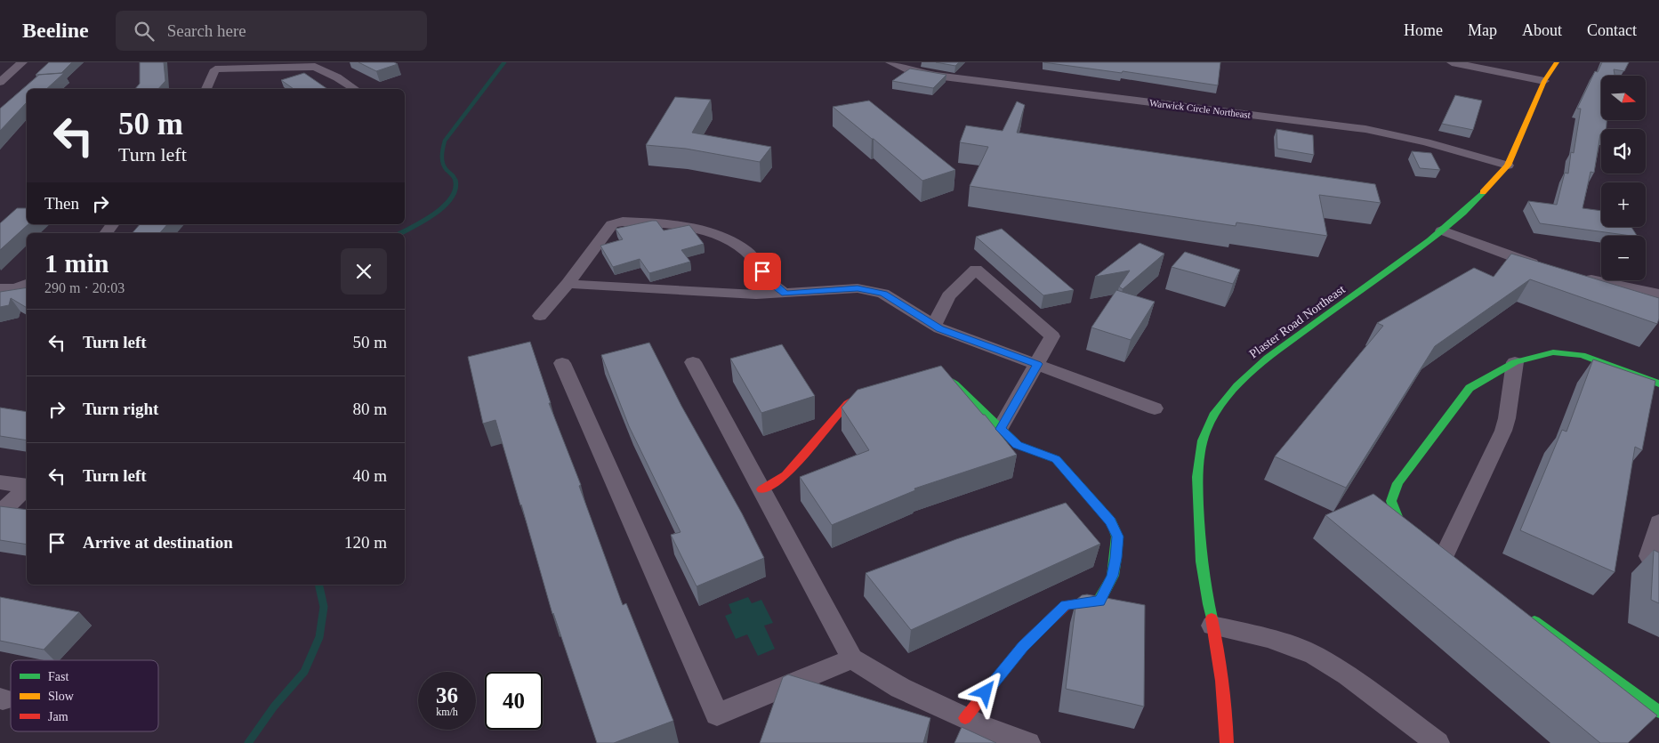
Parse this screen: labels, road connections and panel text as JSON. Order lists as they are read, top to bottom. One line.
{"streets":{"street":["Warwick Circle Northeast","Plaster Road Northeast"]},"crossings":[["Warwick Circle Northeast","Plaster Road Northeast"]],"legend":["Fast","Slow","Jam"],"north":"right","page":{"header":"Beeline","search":"Search here","nav":["Home","Map","About","Contact"],"map_buttons":["+","−"],"turn":["50 m","Turn left"],"then":"Then","heading":["1 min","290 m · 20:03"],"list":[{"name":"Turn left","value":"50 m"},{"name":"Turn right","value":"80 m"},{"name":"Turn left","value":"40 m"},{"name":"Arrive at destination","value":"120 m"}],"speed":"36 km/h","limit":"40"}}
